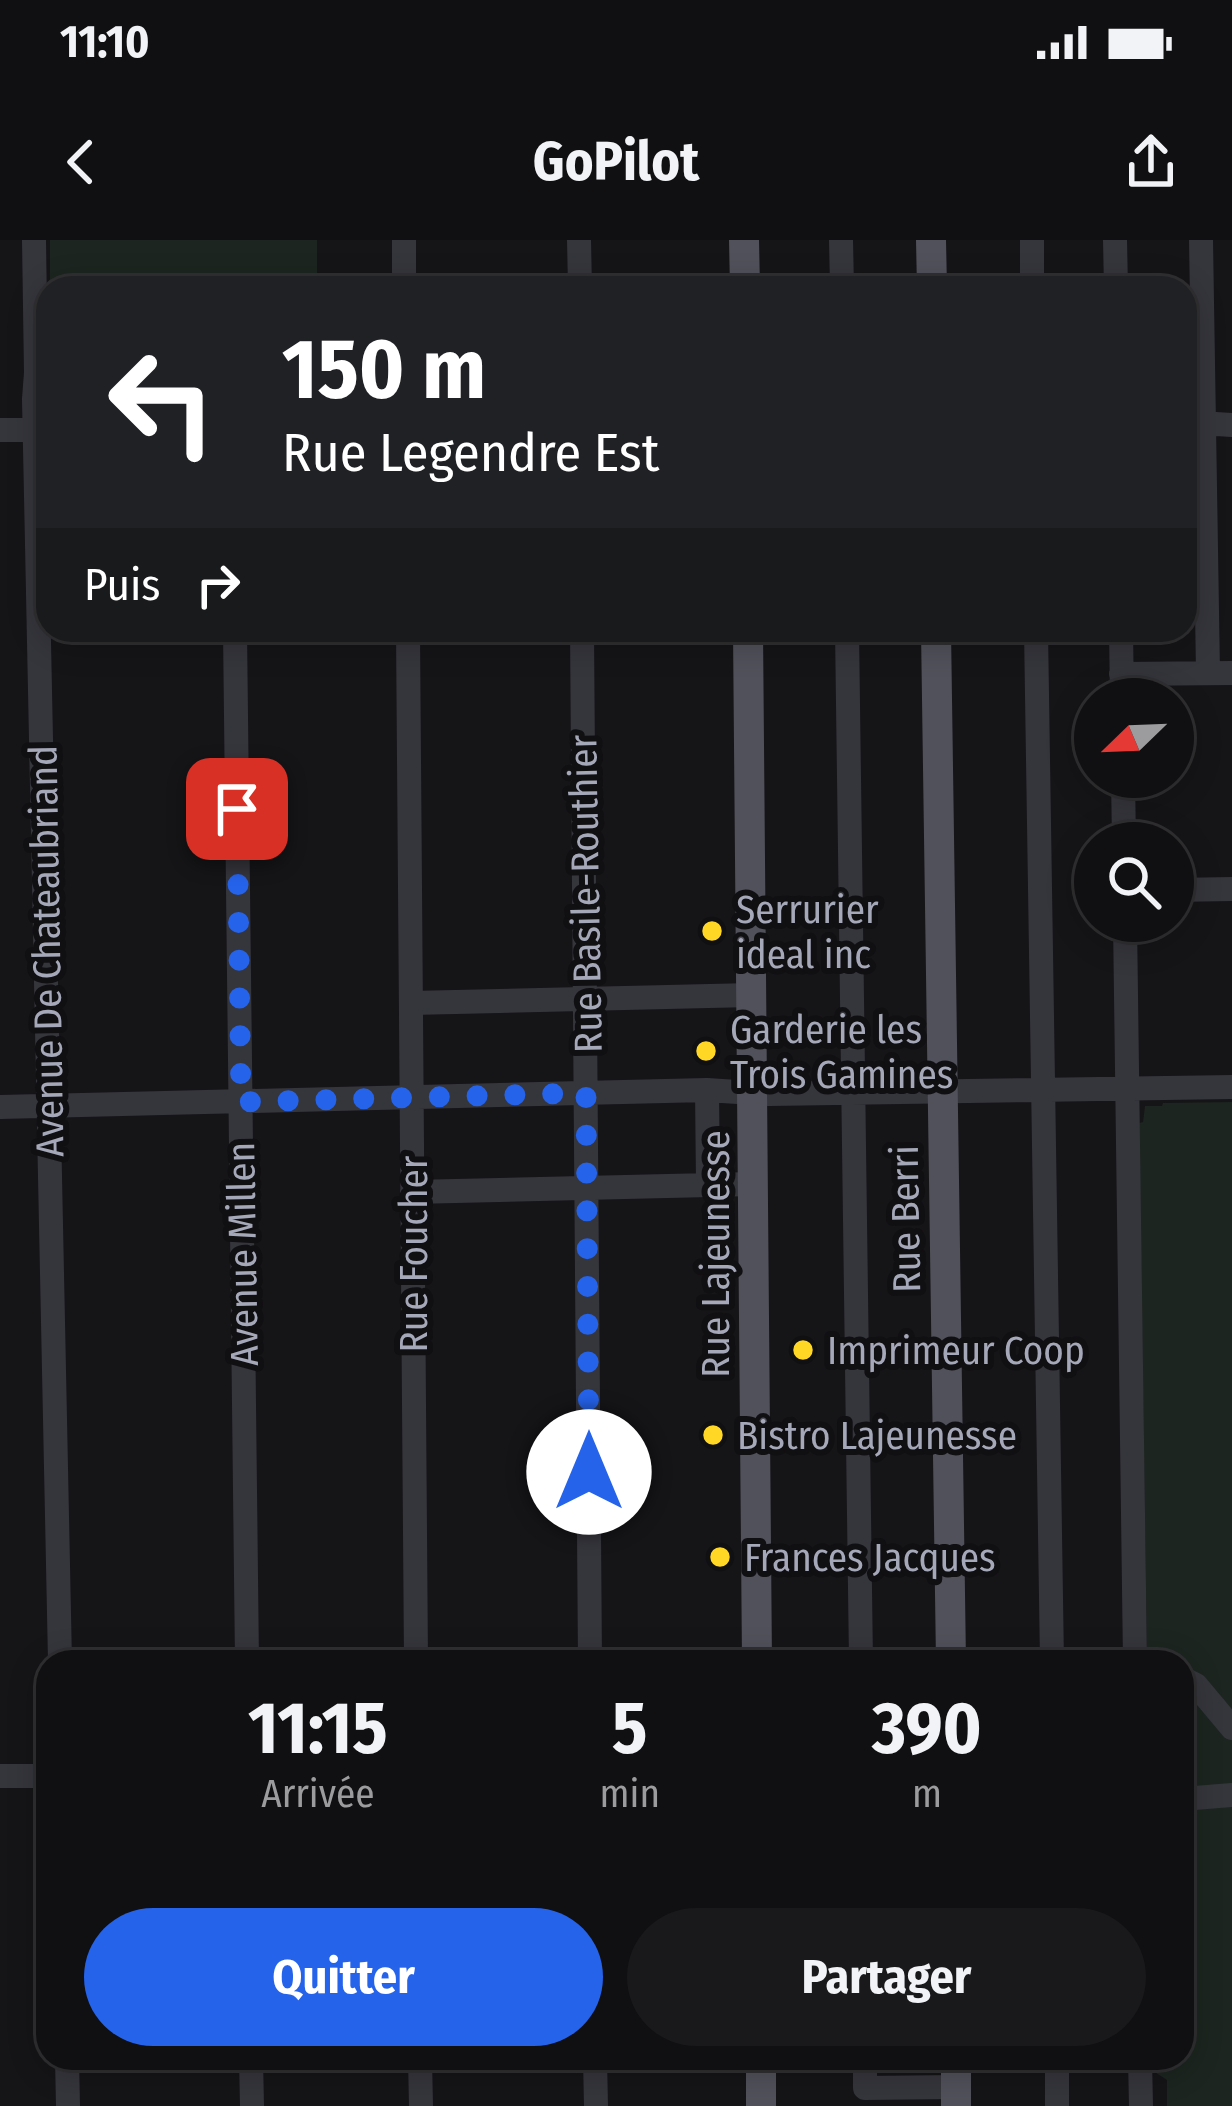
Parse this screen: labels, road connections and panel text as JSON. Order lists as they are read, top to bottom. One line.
{"streets":{"main road":["Rue Berri","Rue Lajeunesse"],"street":["Rue Basile-Routhier","Avenue De Chateaubriand","Avenue Millen","Rue Foucher"]},"places":["Serrurier ideal inc","Garderie les Trois Gamines","Imprimeur Coop","Bistro Lajeunesse","Frances Jacques"],"north":"bottom left","page":{"status":"11:10","header":"GoPilot","turn":["150 m","Rue Legendre Est"],"then":"Puis","eta":["11:15","Arrivée","5","min","390","m"],"buttons":["Quitter","Partager"]}}
